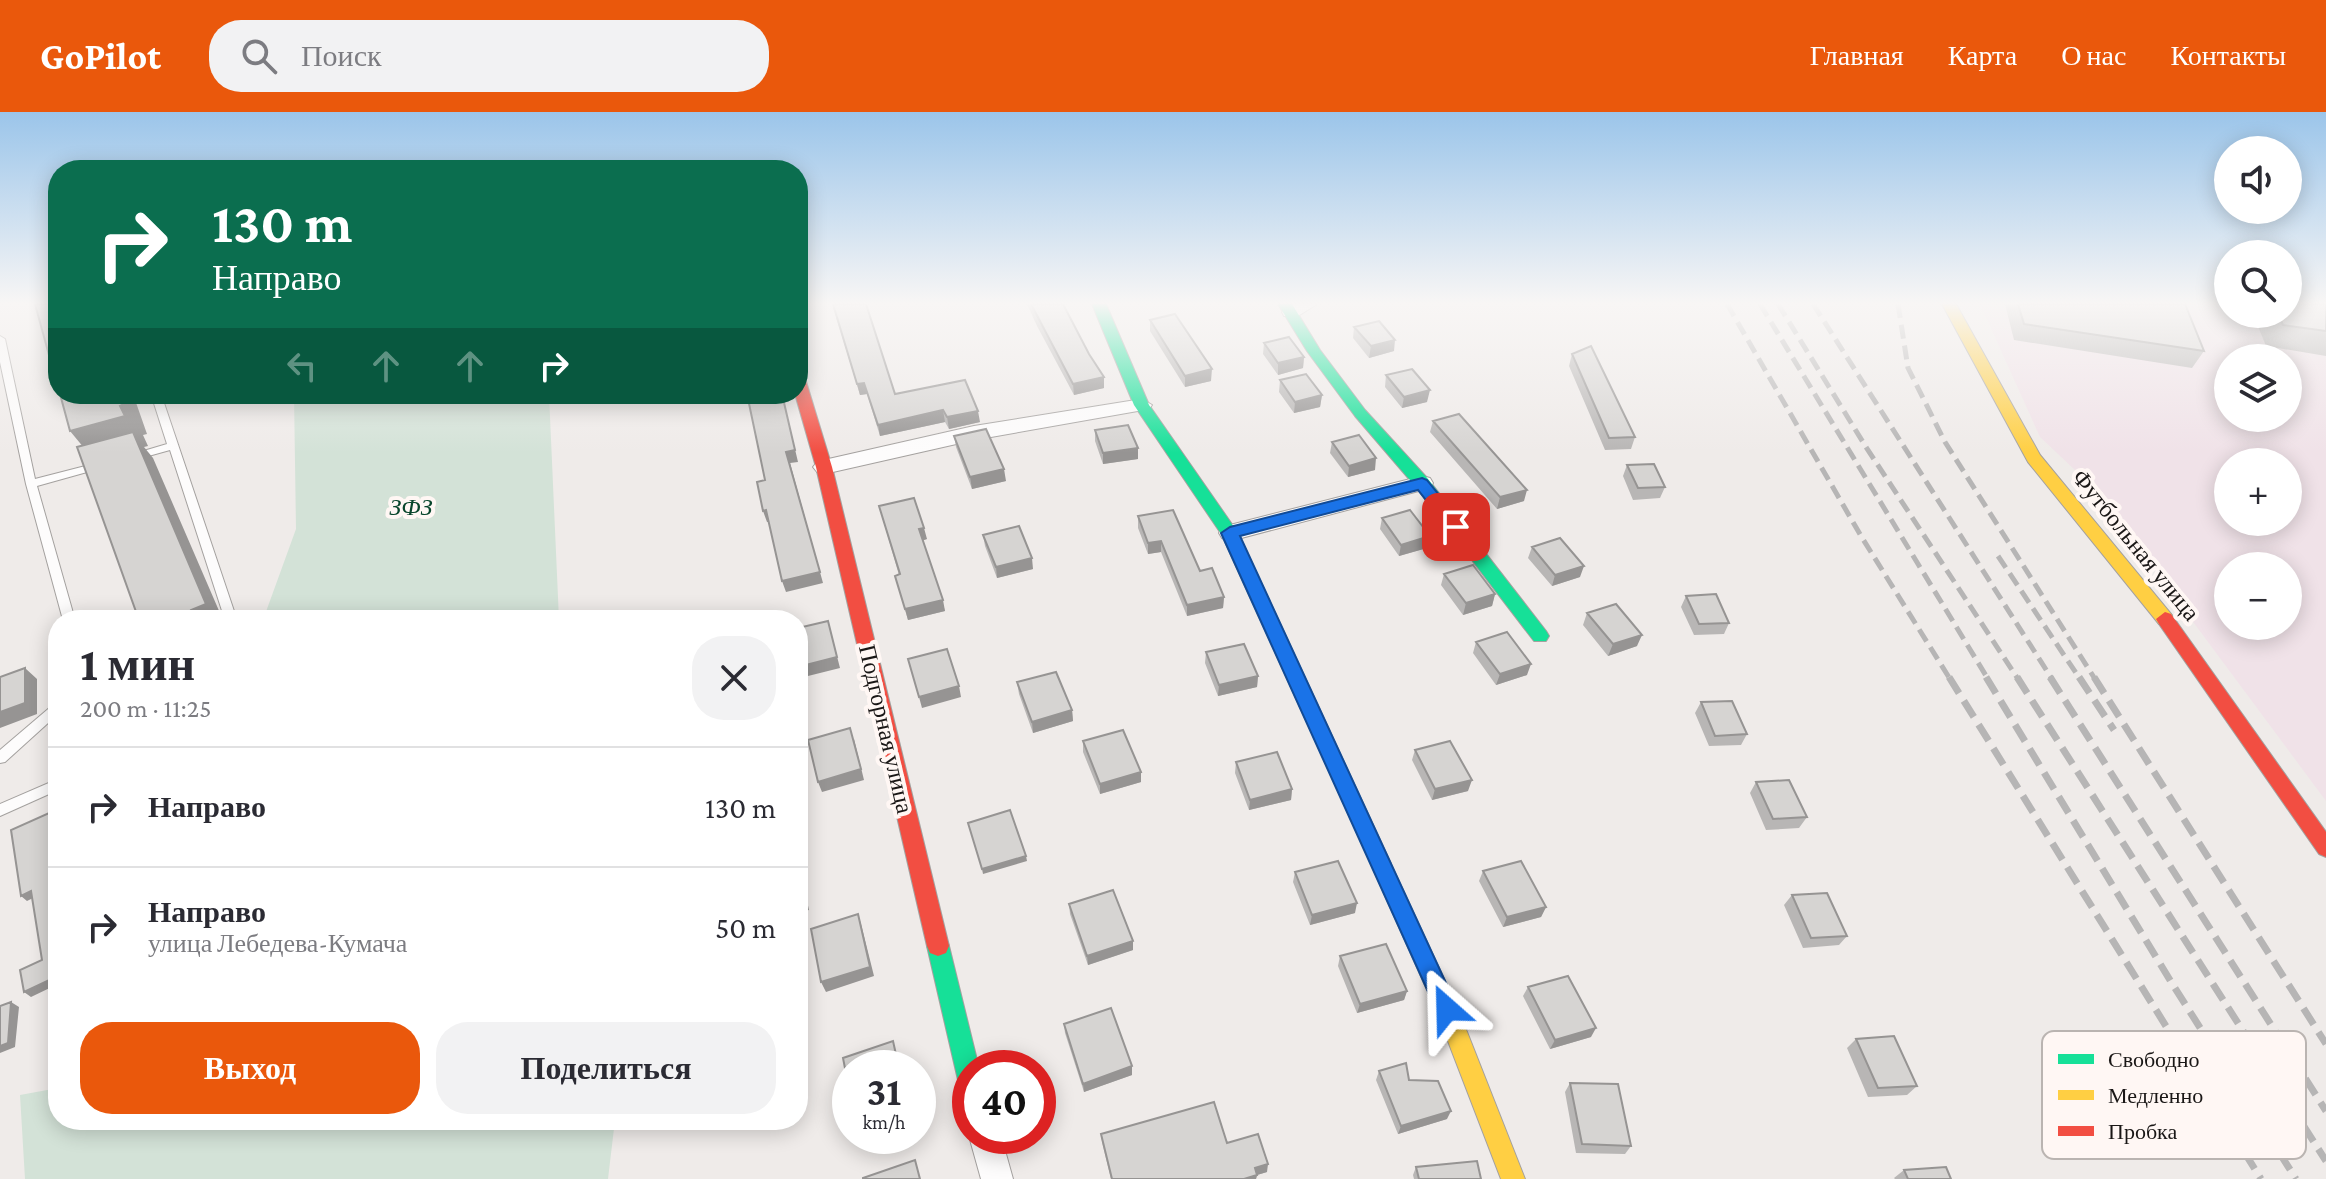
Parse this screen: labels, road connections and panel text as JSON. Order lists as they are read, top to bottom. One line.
{"streets":{"street":["Футбольная улица","Подгорная улица"]},"parks":["ЗФЗ"],"legend":["Свободно","Медленно","Пробка"],"page":{"header":"GoPilot","search":"Поиск","nav":["Главная","Карта","О нас","Контакты"],"map_buttons":["+","−"],"turn":["130 m","Направо"],"heading":["1 мин","200 m · 11:25"],"list":[{"name":"Направо","value":"130 m"},{"name":"Направо","note":"улица Лебедева-Кумача","value":"50 m"}],"buttons":["Выход","Поделиться"],"speed":"31 km/h","limit":"40"}}
